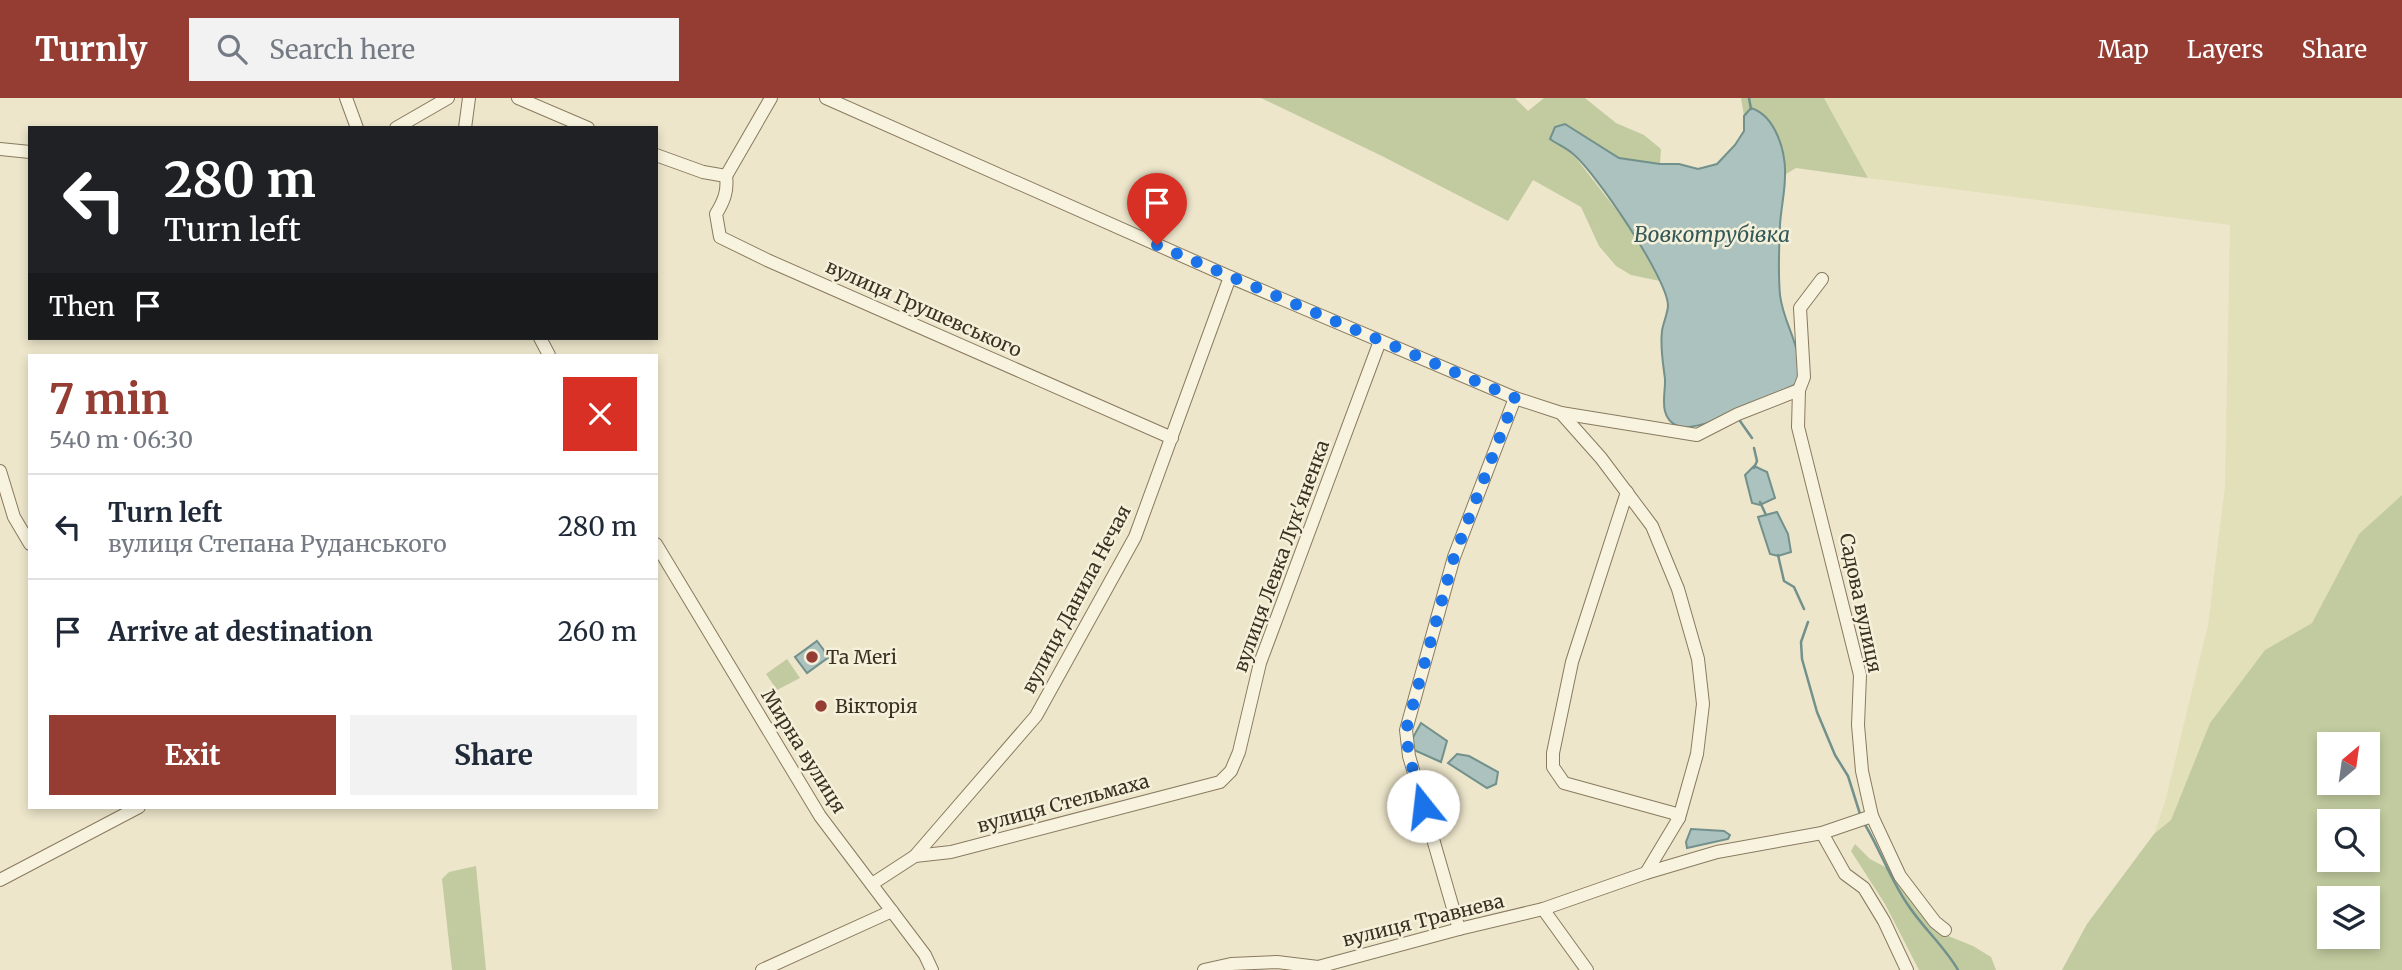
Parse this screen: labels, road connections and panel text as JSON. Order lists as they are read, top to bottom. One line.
{"streets":{"street":["вулиця Грушевського","вулиця Левка Лук'яненка","вулиця Данила Нечая","Садова вулиця","Мирна вулиця","вулиця Стельмаха","вулиця Травнева"]},"crossings":[["вулиця Грушевського","вулиця Данила Нечая"],["вулиця Левка Лук'яненка","вулиця Стельмаха"],["вулиця Данила Нечая","Мирна вулиця"],["вулиця Данила Нечая","вулиця Стельмаха"],["Садова вулиця","вулиця Травнева"]],"water":["Вовкотрубівка"],"places":["Ta Meri","Вікторія"],"north":"top right","page":{"header":"Turnly","search":"Search here","nav":["Map","Layers","Share"],"turn":["280 m","Turn left"],"then":"Then","heading":["7 min","540 m · 06:30"],"list":[{"name":"Turn left","note":"вулиця Степана Руданського","value":"280 m"},{"name":"Arrive at destination","value":"260 m"}],"buttons":["Exit","Share"]}}
